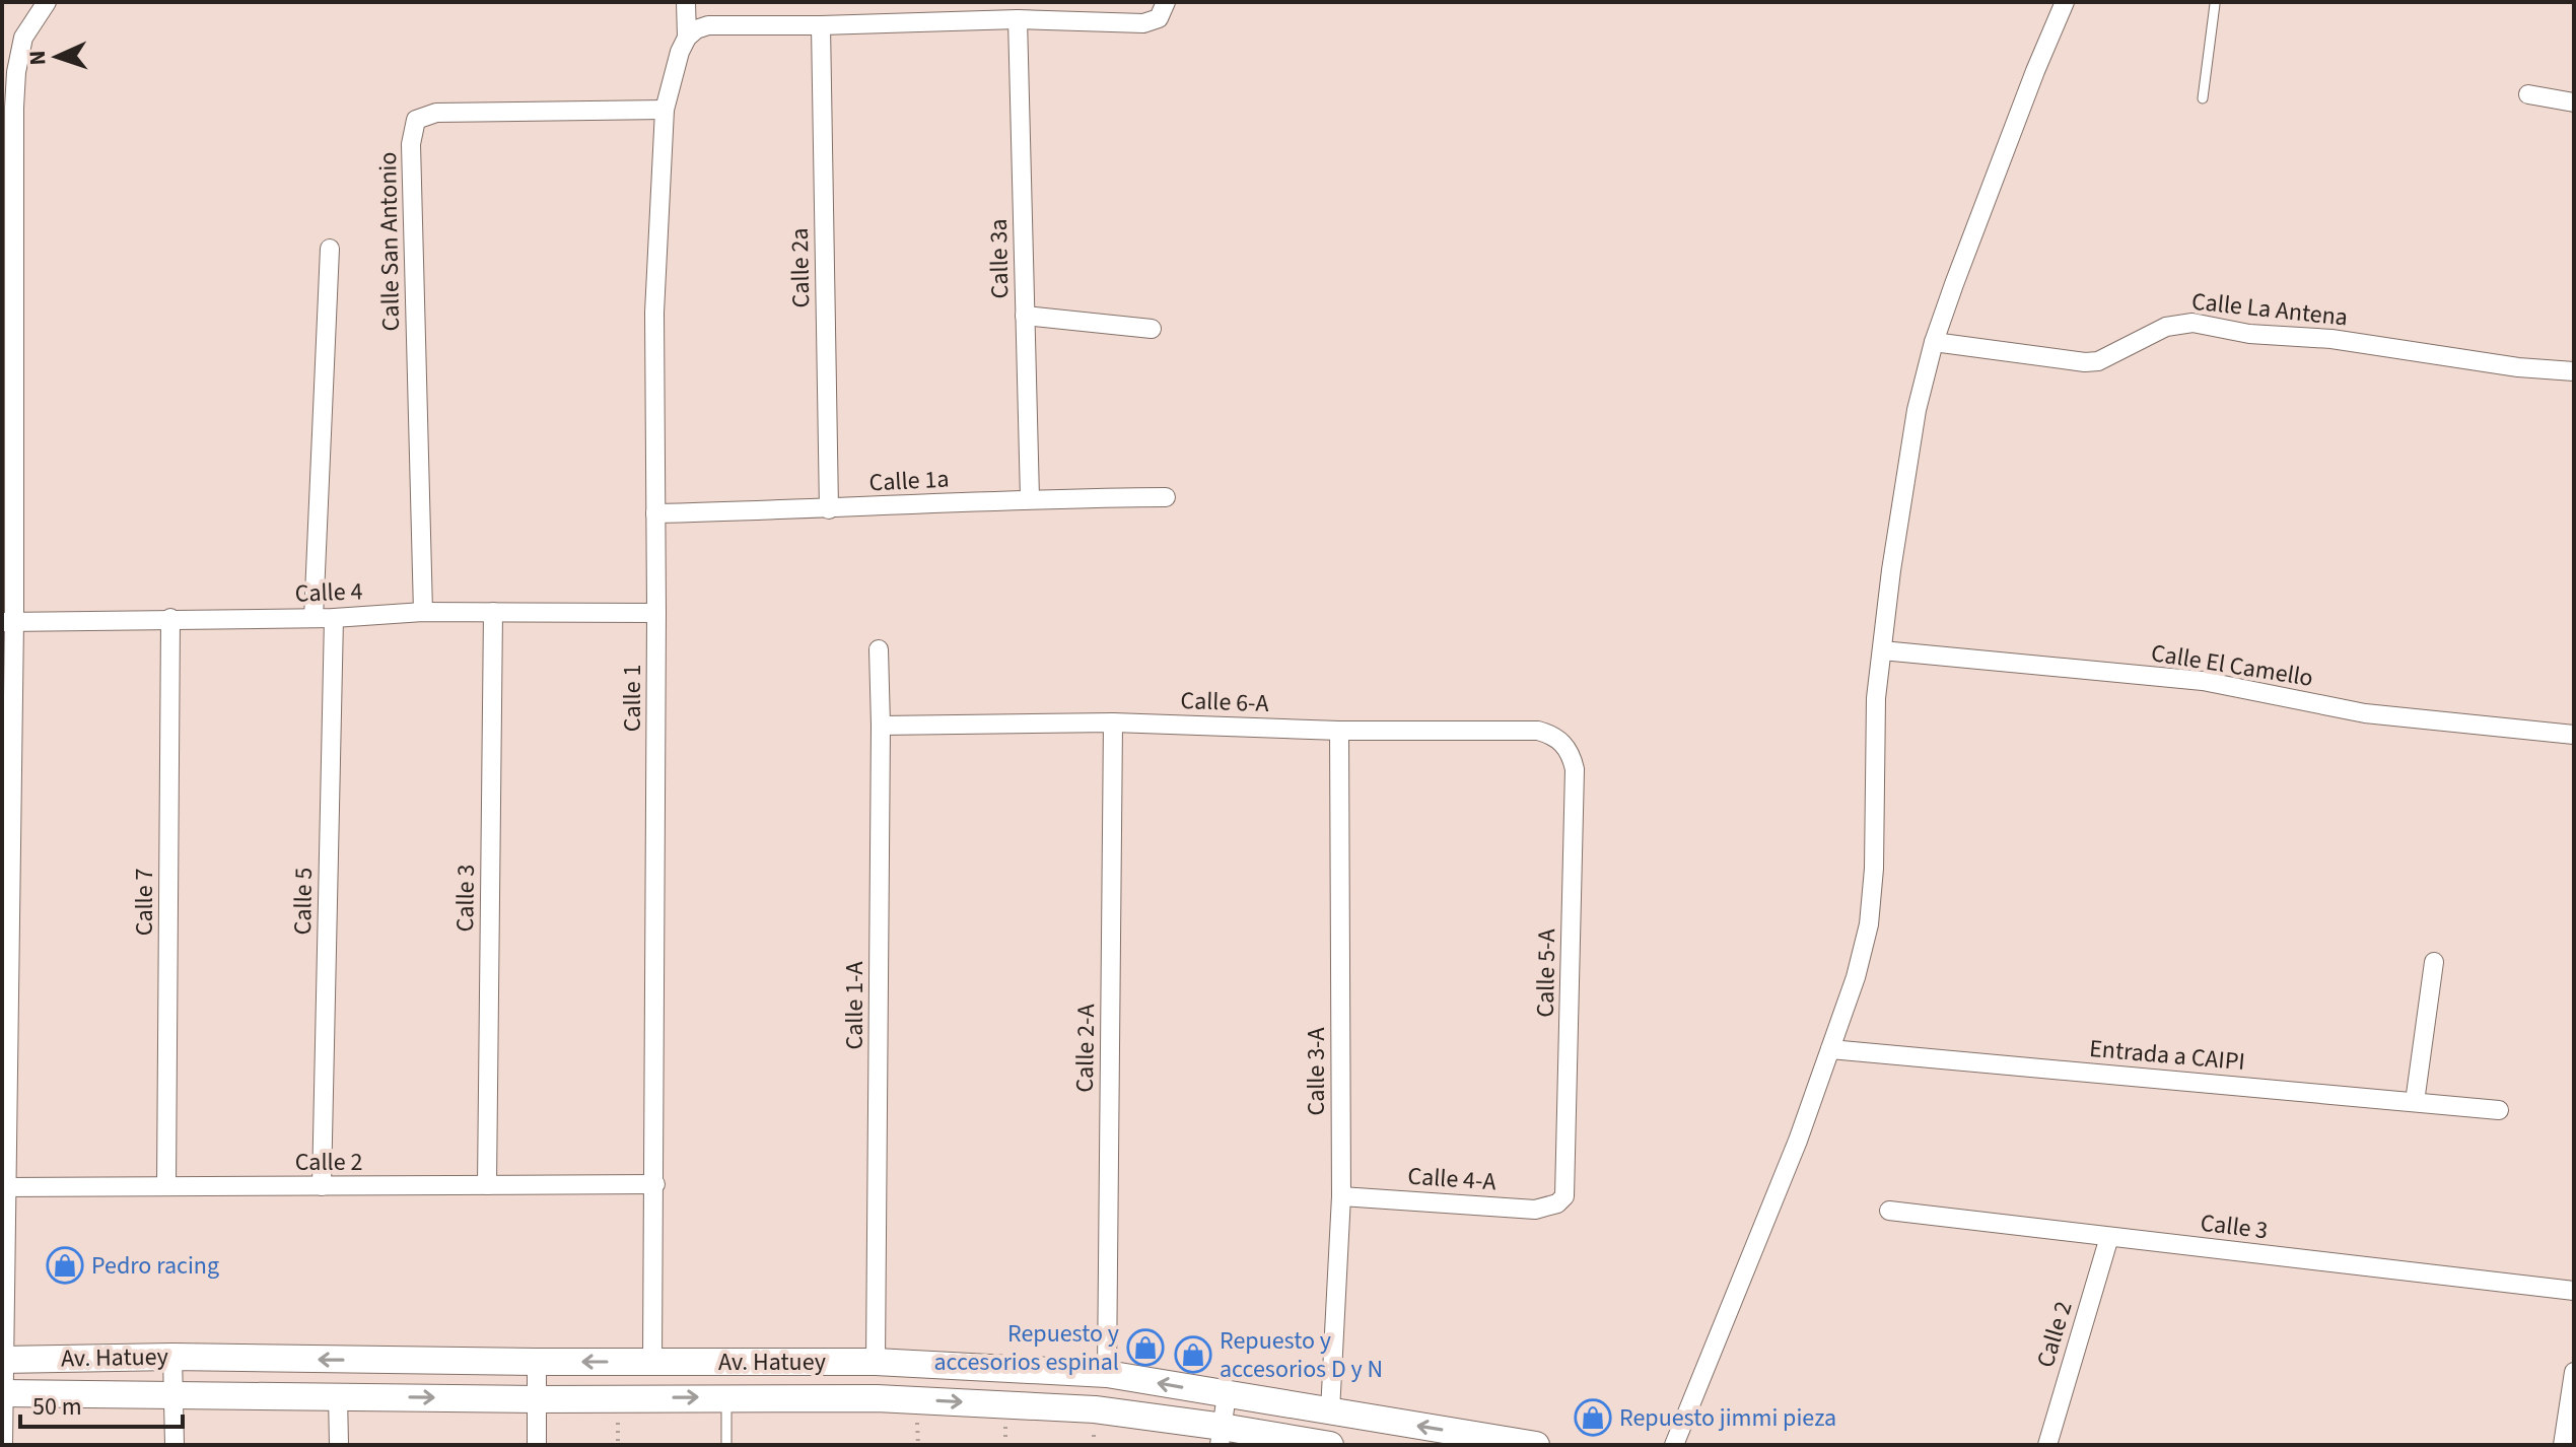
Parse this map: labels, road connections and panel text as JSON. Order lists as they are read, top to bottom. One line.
{"streets":{"main road":["Av. Hatuey"],"street":["Calle San Antonio","Calle 3a","Calle 2a","Calle La Antena","Calle 1a","Calle 4","Calle El Camello","Calle 1","Calle 6-A","Calle 3","Calle 5","Calle 7","Calle 5-A","Calle 1-A","Calle 2-A","Entrada a CAIPI","Calle 3-A","Calle 2","Calle 4-A"]},"crossings":[["Calle San Antonio","Calle 4"],["Calle San Antonio","Calle 1"],["Calle 3a","Calle 1a"],["Calle 2a","Calle 1a"],["Calle 1a","Calle 1"],["Calle 4","Calle 1"],["Calle 4","Calle 3"],["Calle 4","Calle 5"],["Calle 4","Calle 7"],["Calle 1","Calle 2"],["Calle 1","Av. Hatuey"],["Calle 6-A","Calle 5-A"],["Calle 6-A","Calle 1-A"],["Calle 6-A","Calle 2-A"],["Calle 6-A","Calle 3-A"],["Calle 3","Calle 2"],["Calle 5","Calle 2"],["Calle 7","Calle 2"],["Calle 5-A","Calle 4-A"],["Calle 1-A","Av. Hatuey"],["Calle 2-A","Av. Hatuey"],["Calle 3-A","Calle 4-A"],["Calle 3-A","Av. Hatuey"]],"places":{"shop":["Pedro racing","Repuesto y accesorios espinal","Repuesto y accesorios D y N","Repuesto jimmi pieza"]},"scale_bar":"50 m","north":"left"}
